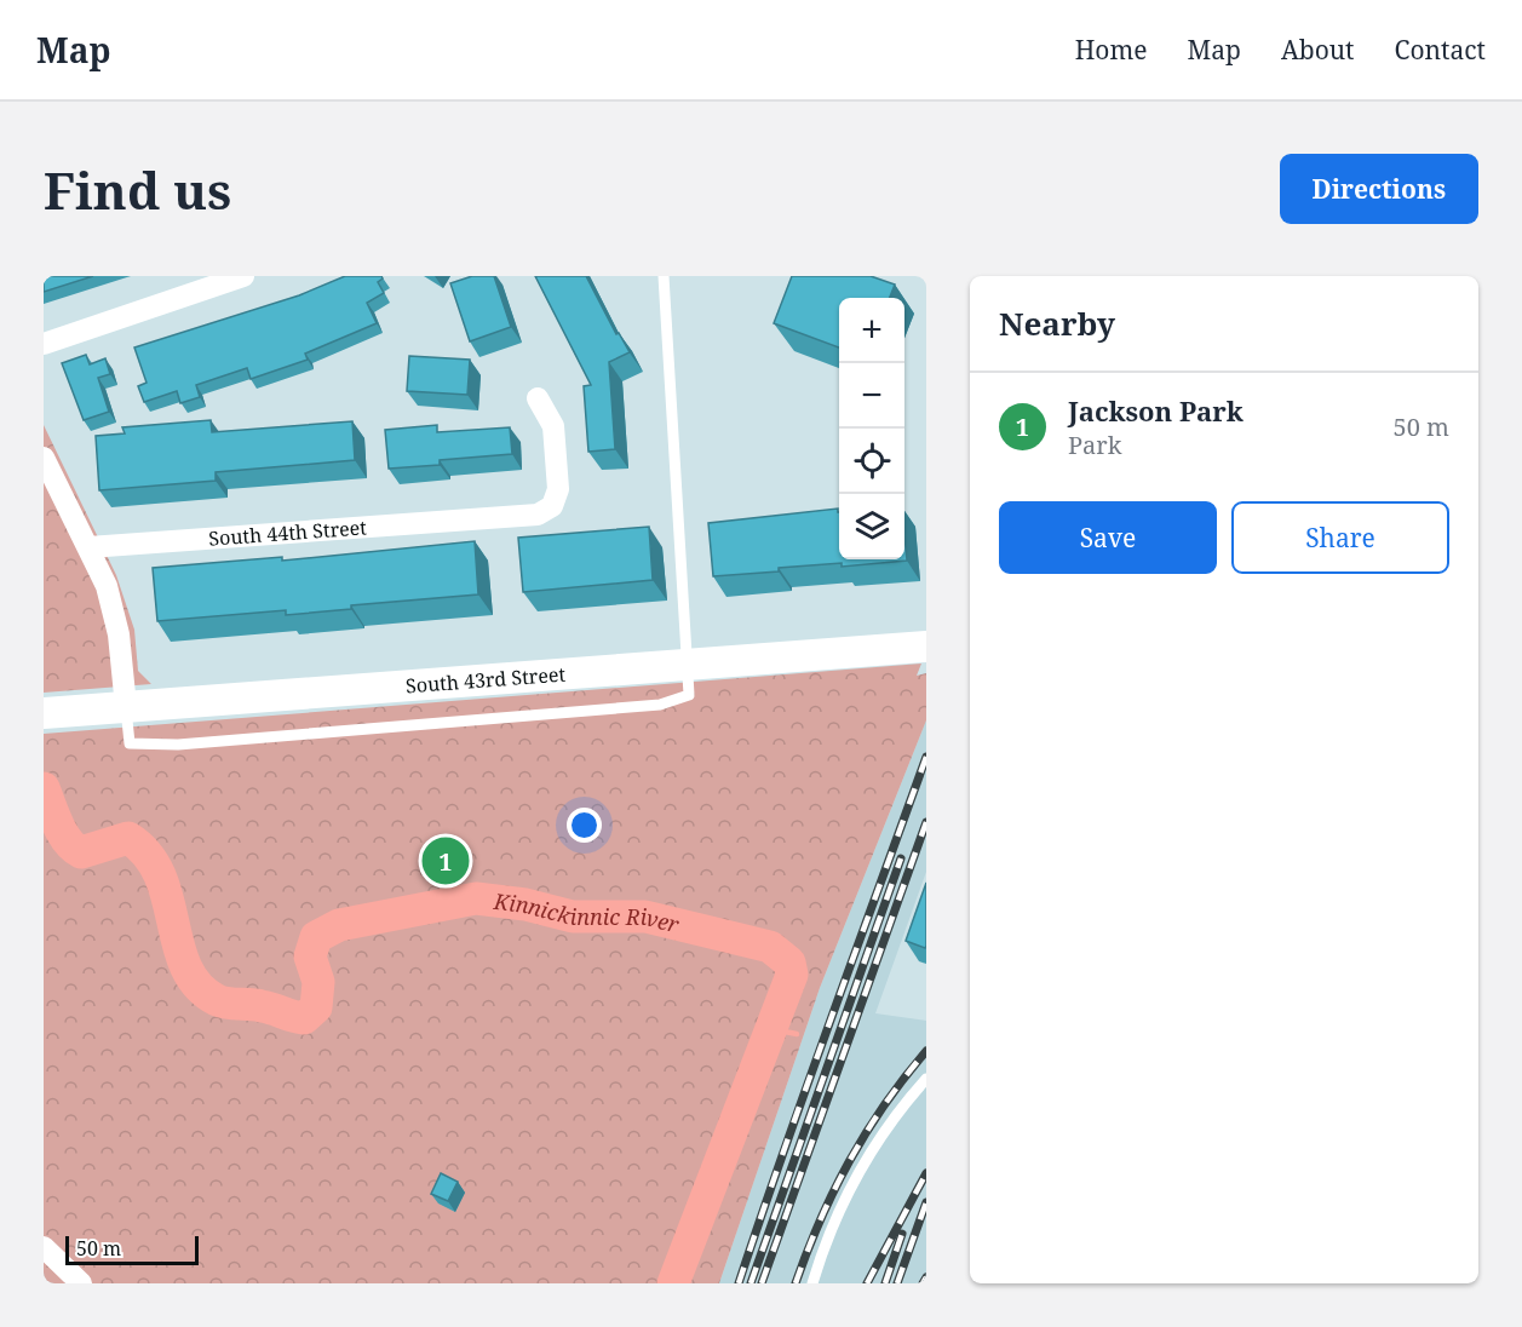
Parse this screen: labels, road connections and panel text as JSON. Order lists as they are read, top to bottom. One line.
{"streets":{"main road":["South 43rd Street"],"street":["South 44th Street"]},"water":["Kinnickinnic River"],"scale_bar":"50 m","page":{"header":"Map","nav":["Home","Map","About","Contact"],"buttons":["Directions",["Save","Share"]],"title":"Find us","heading":"Nearby","map_buttons":["+","−"],"list":[{"mark":"1","name":"Jackson Park","note":"Park","value":"50 m"}],"pins":"1","scale":"50 m"}}
